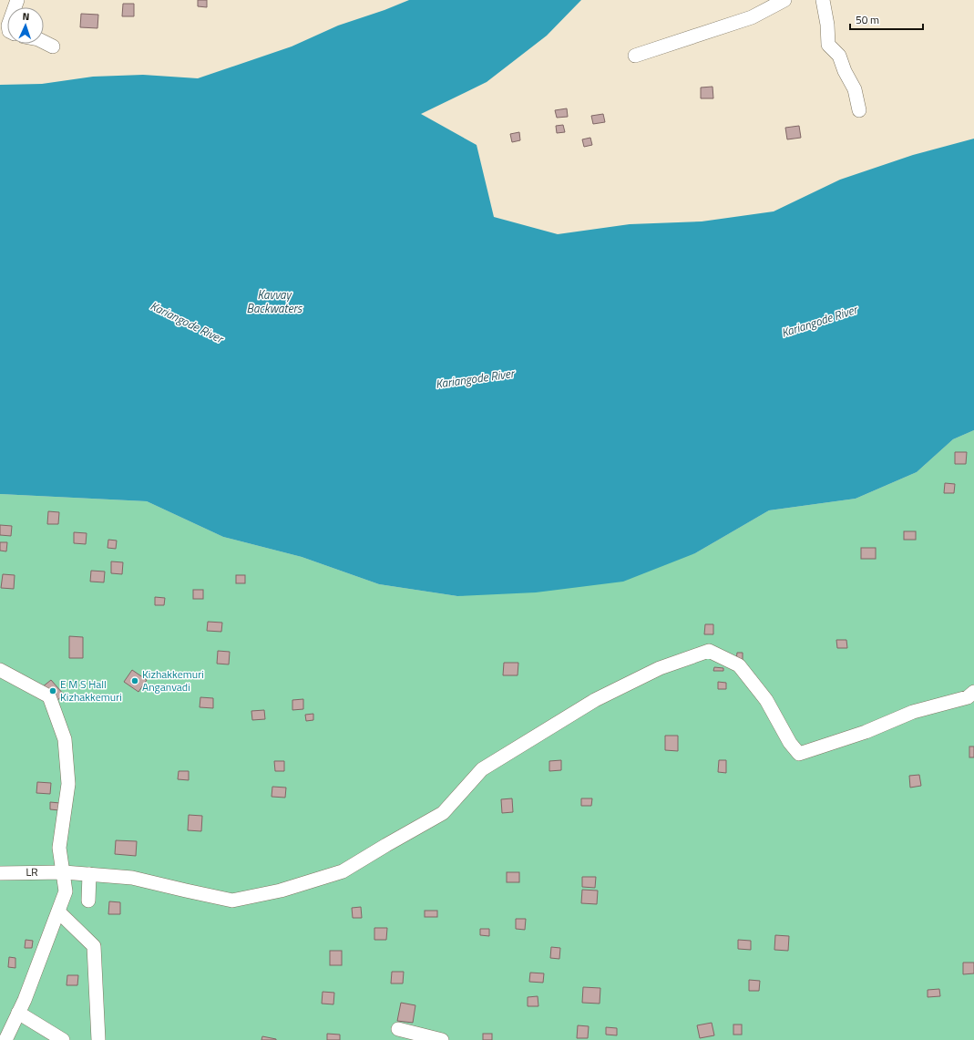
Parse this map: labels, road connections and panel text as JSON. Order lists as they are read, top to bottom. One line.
{"streets":{"street":["LR"]},"water":["Kavvay Backwaters","Kariangode River"],"places":["Kizhakkemuri Anganvadi","E M S Hall Kizhakkemuri"],"scale_bar":"50 m","north":"top"}
